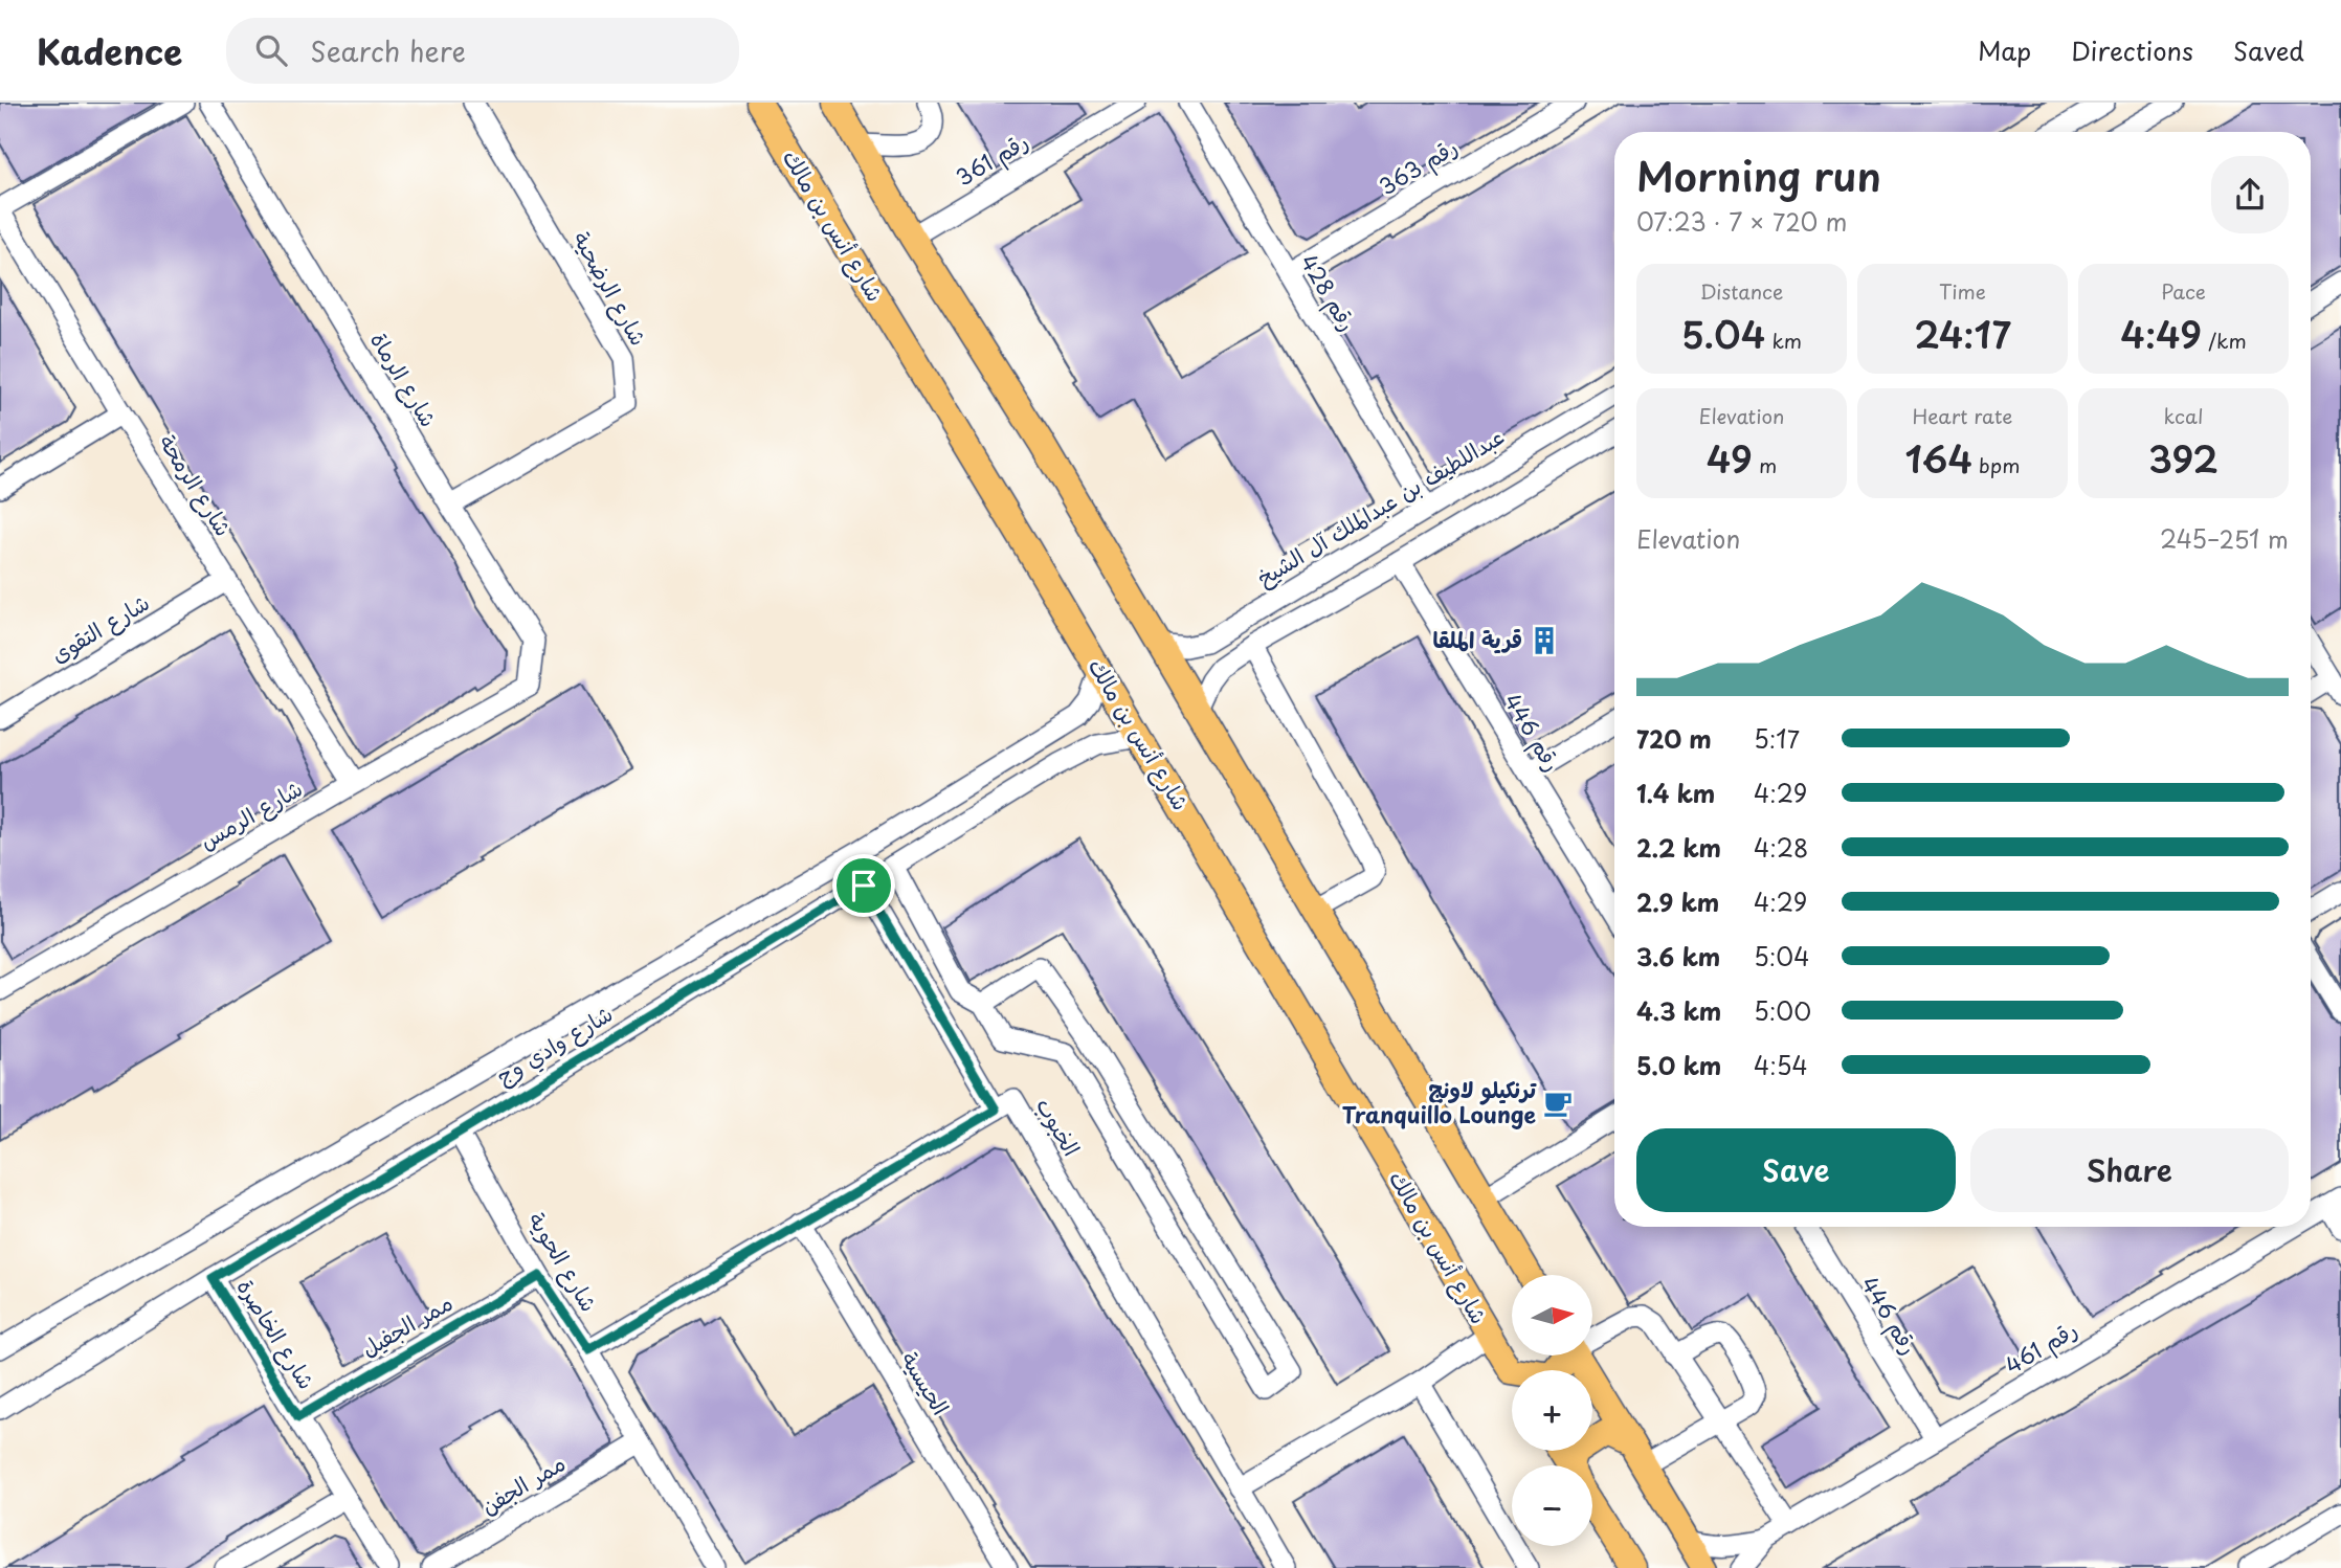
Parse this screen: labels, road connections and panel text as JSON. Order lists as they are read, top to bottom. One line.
{"streets":{"main road":["شارع أنس بن مالك"],"street":["رقم 361","رقم 363","شارع الرضحية","رقم 428","شارع الرماة","شارع الرمحة","عبداللطيف بن عبدالملك آل الشيخ","شارع التقوى","رقم 446","شارع الرمس","شارع وادي وج","الخبوب","شارع الحوية","ممر الجفيل","شارع الخاصرة","رقم 461","الحيسية","ممر الجفن"]},"crossings":[["رقم 363","رقم 428"],["شارع أنس بن مالك","شارع وادي وج"],["شارع الرضحية","شارع الرماة"],["رقم 428","عبداللطيف بن عبدالملك آل الشيخ"],["شارع الرماة","شارع الرمس"],["شارع الرمحة","شارع التقوى"],["شارع الرمحة","شارع الرمس"],["رقم 446","رقم 461"],["شارع وادي وج","شارع الحوية"],["شارع وادي وج","شارع الخاصرة"],["شارع الحوية","ممر الجفيل"],["شارع الحوية","ممر الجفن"],["ممر الجفيل","شارع الخاصرة"]],"places":{"building":["قرية الملقا"],"cafe":["ترنكيلو لاونج Tranquillo Lounge"]},"north":"right","page":{"header":"Kadence","search":"Search here","nav":["Map","Directions","Saved"],"heading":["Morning run","07:23 · 7 × 720 m"],"stats":[["Distance","5.04 km"],["Time","24:17"],["Pace","4:49 /km"],["Elevation","49 m"],["Heart rate","164 bpm"],["kcal","392"]],"chart":["Elevation","245–251 m"],"list":[{"name":"720 m","note":"5:17"},{"name":"1.4 km","note":"4:29"},{"name":"2.2 km","note":"4:28"},{"name":"2.9 km","note":"4:29"},{"name":"3.6 km","note":"5:04"},{"name":"4.3 km","note":"5:00"},{"name":"5.0 km","note":"4:54"}],"buttons":["Save","Share"],"map_buttons":["+","−"]}}
